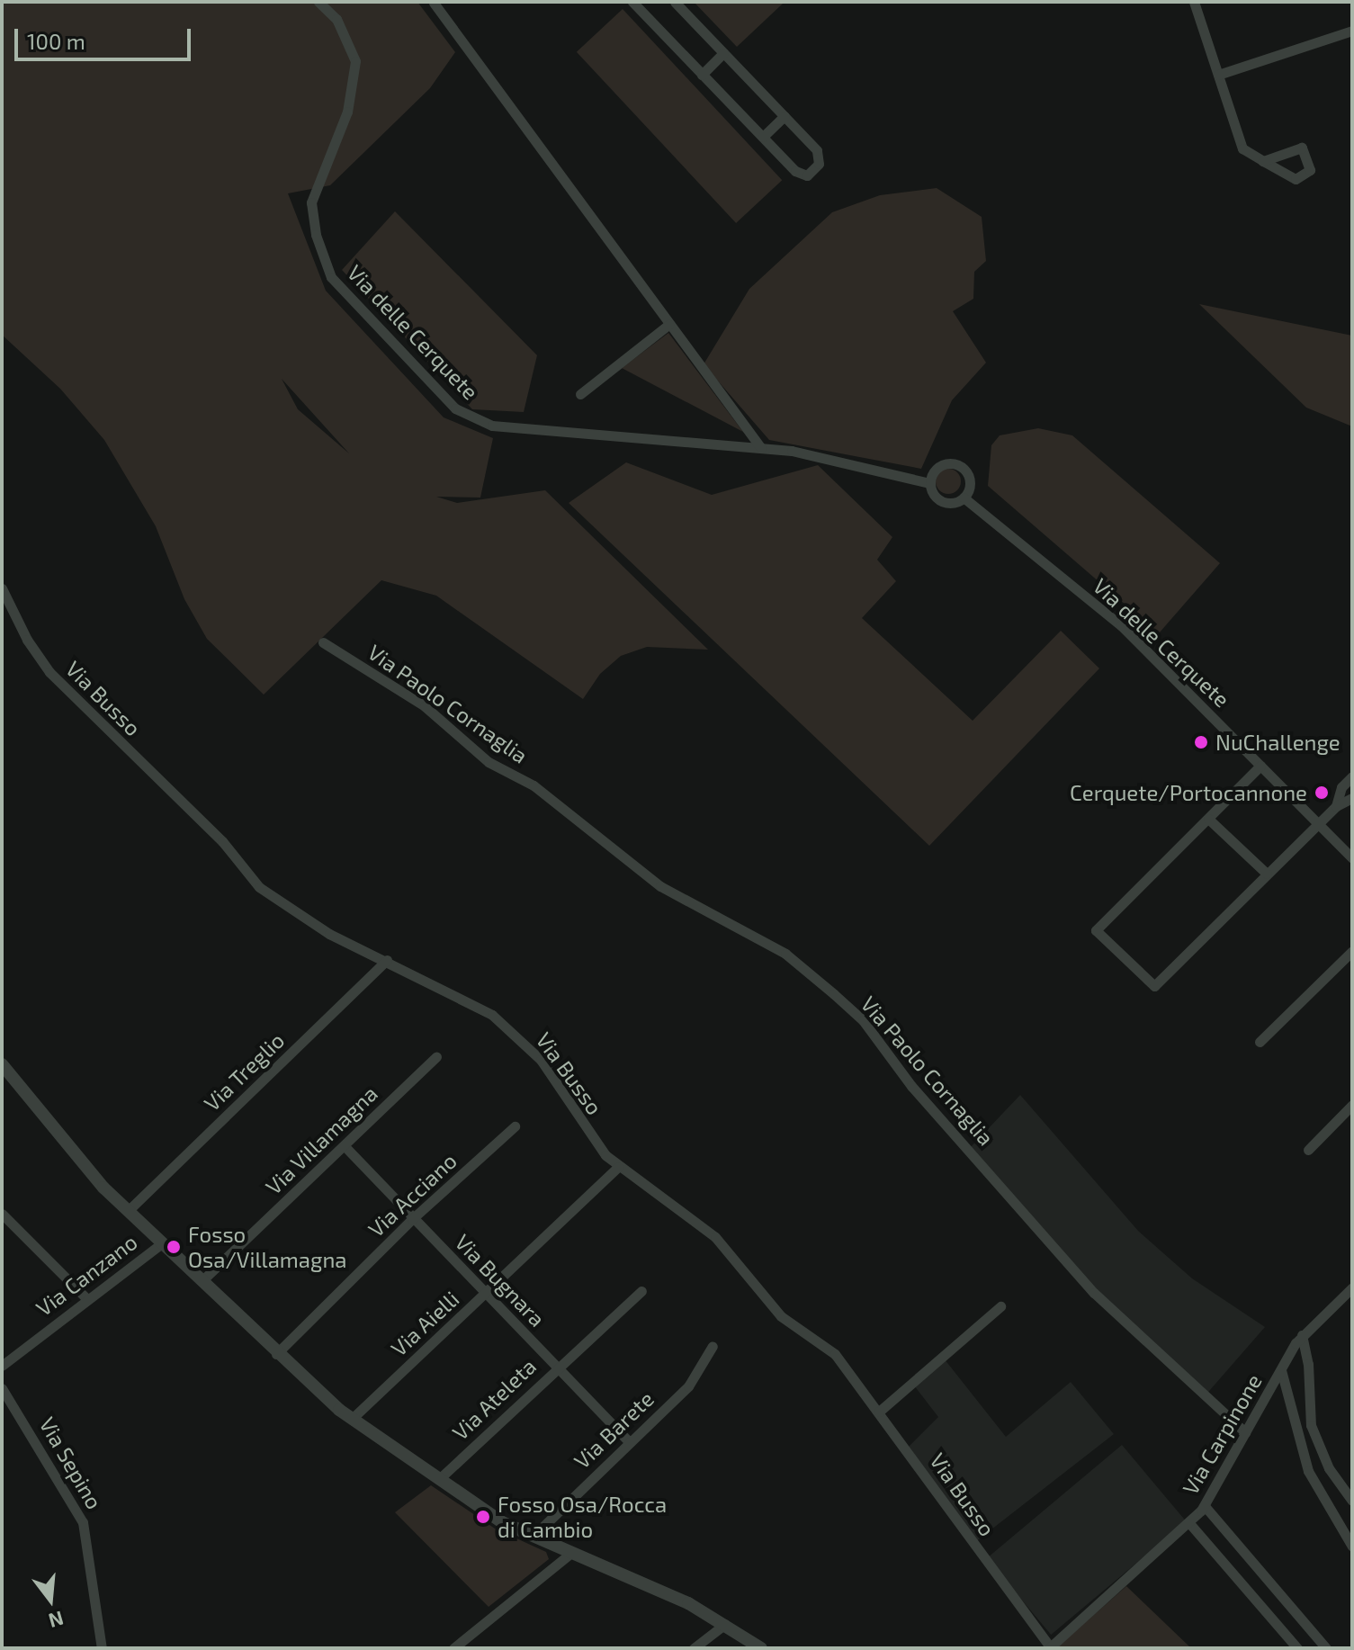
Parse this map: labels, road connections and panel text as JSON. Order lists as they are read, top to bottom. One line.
{"streets":{"street":["Via delle Cerquete","Via Busso","Via Paolo Cornaglia","Via Treglio","Via Villamagna","Via Acciano","Via Canzano","Via Bugnara","Via Aielli","Via Ateleta","Via Barete","Via Carpinone","Via Sepino"]},"crossings":[["Via Busso","Via Treglio"],["Via Busso","Via Aielli"],["Via Busso","Via Carpinone"],["Via Paolo Cornaglia","Via Carpinone"],["Via Villamagna","Via Bugnara"],["Via Acciano","Via Bugnara"],["Via Bugnara","Via Aielli"],["Via Bugnara","Via Ateleta"],["Via Bugnara","Via Barete"]],"places":["NuChallenge","Cerquete/Portocannone","Fosso Osa/Villamagna","Fosso Osa/Rocca di Cambio"],"scale_bar":"100 m","north":"bottom"}
